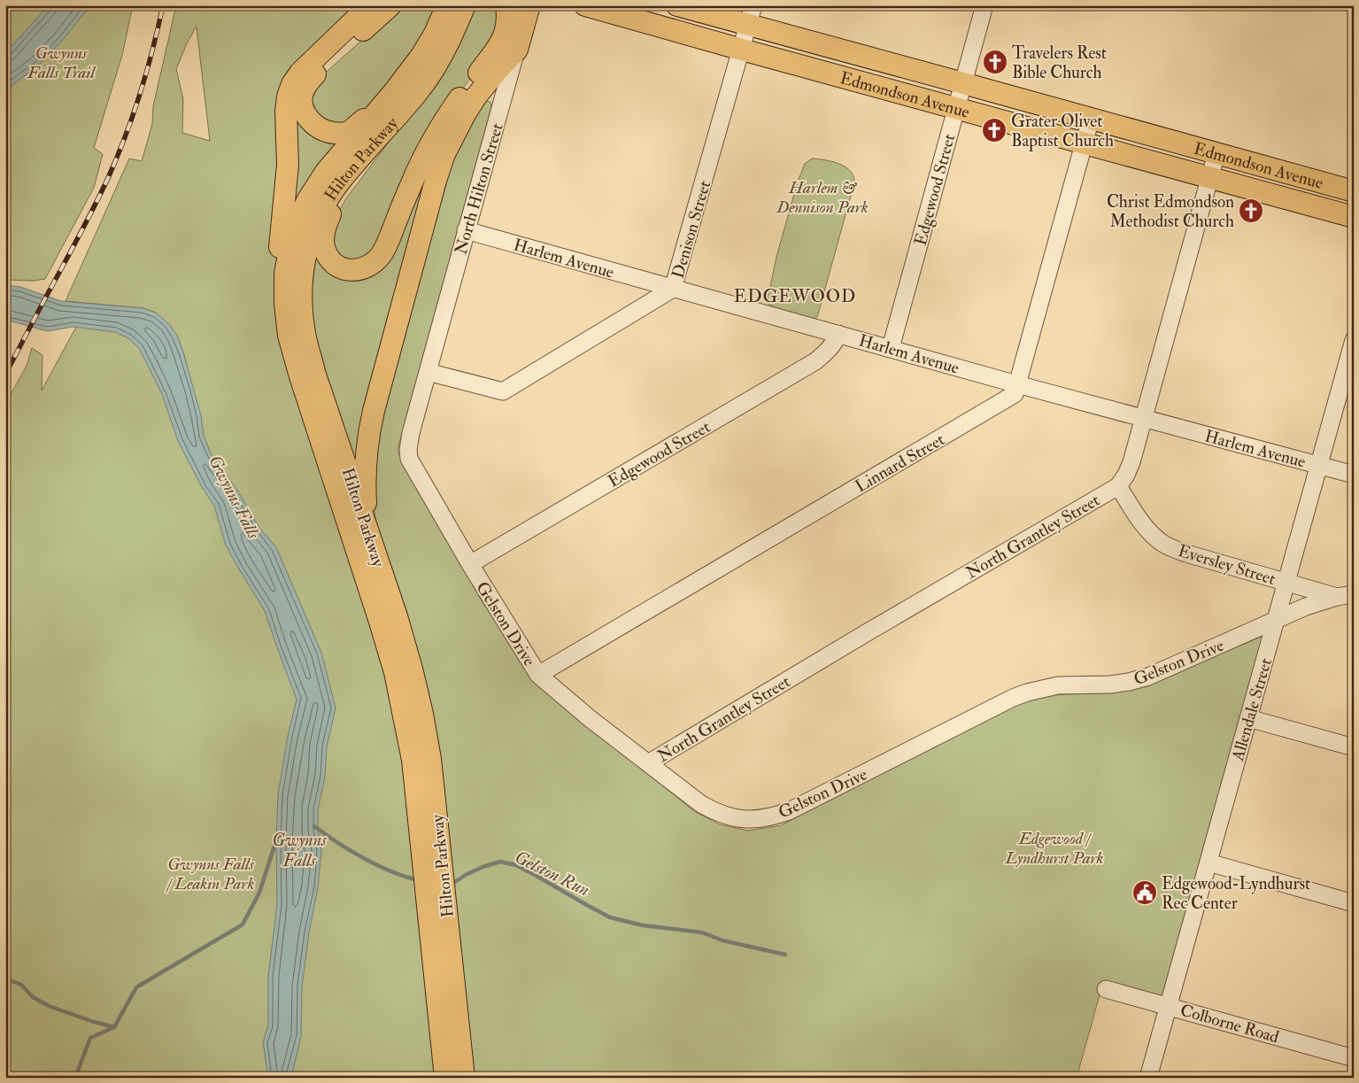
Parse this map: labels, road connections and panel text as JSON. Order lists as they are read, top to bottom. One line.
{"streets":{"main road":["Edmondson Avenue","Hilton Parkway","North Hilton Street"],"street":["Edgewood Street","Denison Street","Harlem Avenue","Linnard Street","North Grantley Street","Eversley Street","Gelston Drive","Allendale Street","Colborne Road"]},"crossings":[["Edmondson Avenue","Edgewood Street"],["Edmondson Avenue","Denison Street"],["Edmondson Avenue","Linnard Street"],["Edmondson Avenue","North Grantley Street"],["North Hilton Street","Denison Street"],["North Hilton Street","Harlem Avenue"],["North Hilton Street","Gelston Drive"],["Edgewood Street","Harlem Avenue"],["Edgewood Street","Gelston Drive"],["Denison Street","Harlem Avenue"],["Denison Street","Gelston Drive"],["Harlem Avenue","Linnard Street"],["Harlem Avenue","North Grantley Street"],["Harlem Avenue","Allendale Street"],["Linnard Street","Gelston Drive"],["North Grantley Street","Eversley Street"],["North Grantley Street","Gelston Drive"],["Eversley Street","Gelston Drive"],["Eversley Street","Allendale Street"],["Gelston Drive","Allendale Street"],["Allendale Street","Colborne Road"]],"districts":["EDGEWOOD"],"water":["Gwynns Falls","Gelston Run"],"parks":["Gwynns Falls Trail","Harlem & Dennison Park","Edgewood / Lyndhurst Park","Gwynns Falls / Leakin Park"],"places":{"church":["Travelers Rest Bible Church","Grater Olivet Baptist Church","Christ Edmondson Methodist Church"],"public building":["Edgewood-Lyndhurst Rec Center"]}}
